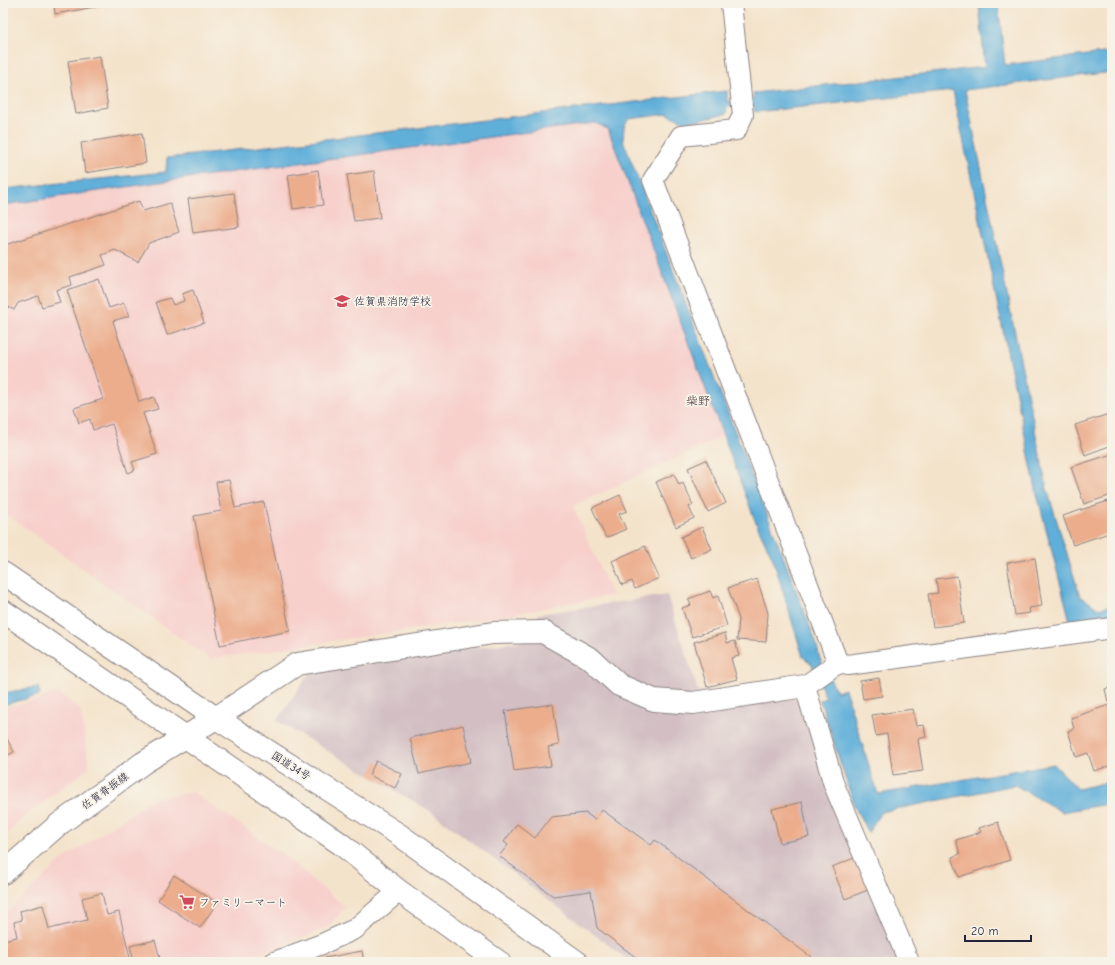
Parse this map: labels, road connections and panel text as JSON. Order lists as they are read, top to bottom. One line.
{"streets":{"main road":["国道34号","佐賀脊振線"]},"crossings":[["国道34号","佐賀脊振線"]],"districts":["柴野"],"places":{"school or university":["佐賀県消防学校"],"supermarket":["ファミリーマート"]},"scale_bar":"20 m"}
